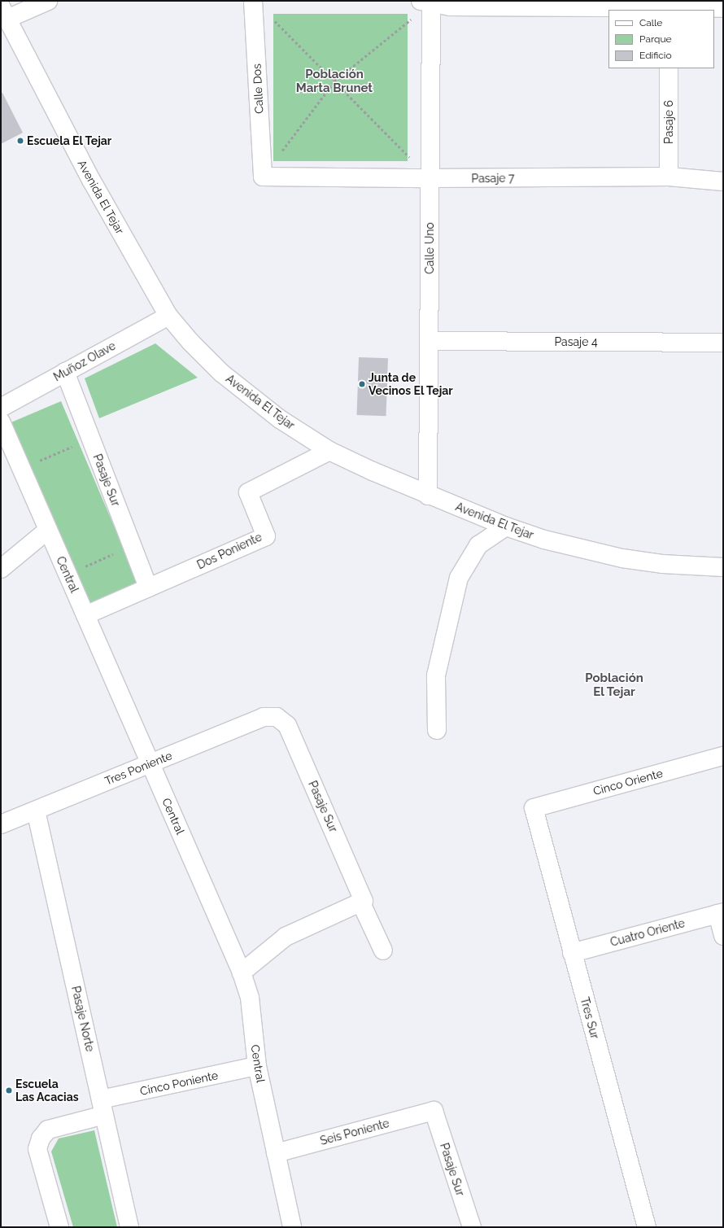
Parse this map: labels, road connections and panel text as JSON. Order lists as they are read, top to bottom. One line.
{"streets":{"street":["Calle Dos","Pasaje 6","Pasaje 7","Avenida El Tejar","Calle Uno","Pasaje 4","Muñoz Olave","Pasaje Sur","Dos Poniente","Central","Tres Poniente","Cinco Oriente","Cuatro Oriente","Tres Sur","Pasaje Norte","Cinco Poniente","Seis Poniente"]},"crossings":[["Calle Dos","Pasaje 7"],["Pasaje 6","Pasaje 7"],["Pasaje 7","Calle Uno"],["Avenida El Tejar","Calle Uno"],["Avenida El Tejar","Muñoz Olave"],["Avenida El Tejar","Dos Poniente"],["Calle Uno","Pasaje 4"],["Muñoz Olave","Pasaje Sur"],["Pasaje Sur","Dos Poniente"],["Pasaje Sur","Tres Poniente"],["Pasaje Sur","Seis Poniente"],["Dos Poniente","Central"],["Central","Tres Poniente"],["Central","Cinco Poniente"],["Central","Seis Poniente"],["Tres Poniente","Pasaje Norte"],["Cinco Oriente","Tres Sur"],["Cuatro Oriente","Tres Sur"],["Pasaje Norte","Cinco Poniente"]],"districts":["Población Marta Brunet","Población El Tejar"],"places":["Escuela El Tejar","Junta de Vecinos El Tejar","Escuela Las Acacias"],"legend":["Calle","Parque","Edificio"]}
